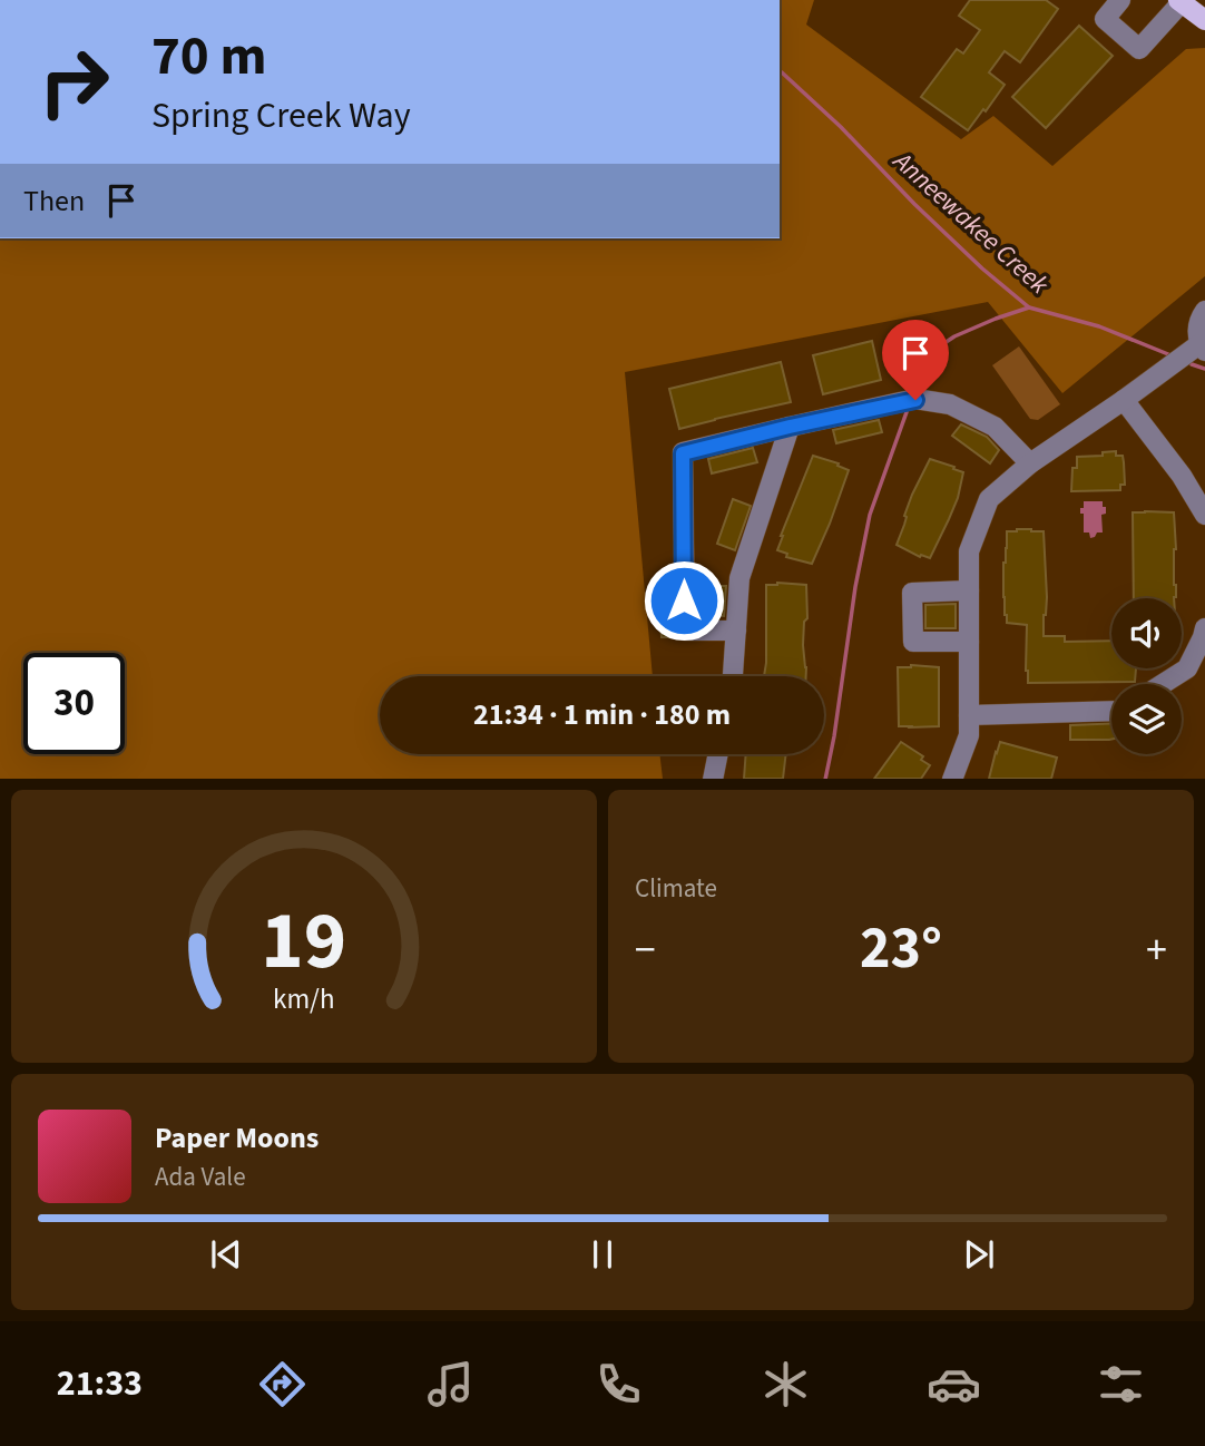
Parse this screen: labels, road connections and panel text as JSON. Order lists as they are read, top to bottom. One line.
{"water":["Anneewakee Creek"],"page":{"turn":["70 m","Spring Creek Way"],"then":"Then","limit":"30","trip":"21:34 · 1 min · 180 m","tile":"Climate","heat":["−","23°","+"],"song":["Paper Moons","Ada Vale"],"tabs":"21:33","gauge":["19","km/h"]}}
